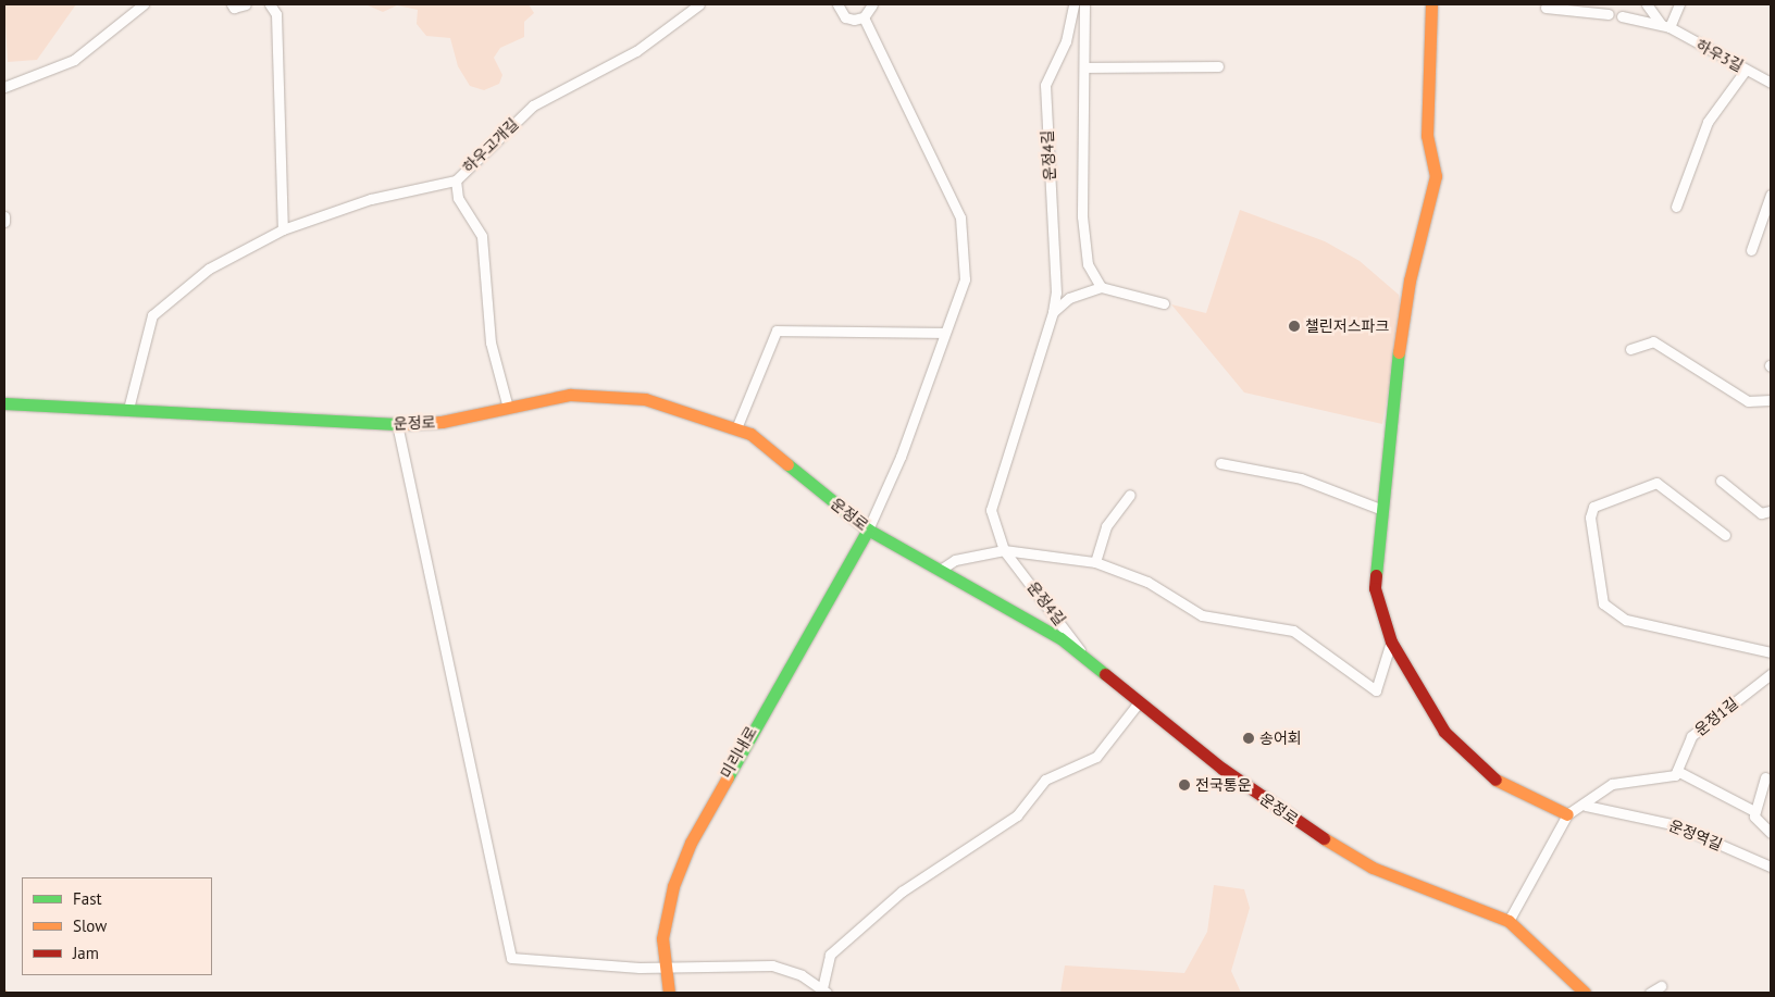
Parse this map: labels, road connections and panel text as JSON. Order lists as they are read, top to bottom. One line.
{"streets":{"street":["하우3길","하우고개길","운정4길","운정로","운정1길","미리내로","운정역길"]},"crossings":[["하우고개길","운정로"],["운정4길","운정로"],["운정로","미리내로"]],"places":["챌린저스파크","송어회","전국통운"],"legend":["Fast","Slow","Jam"]}
